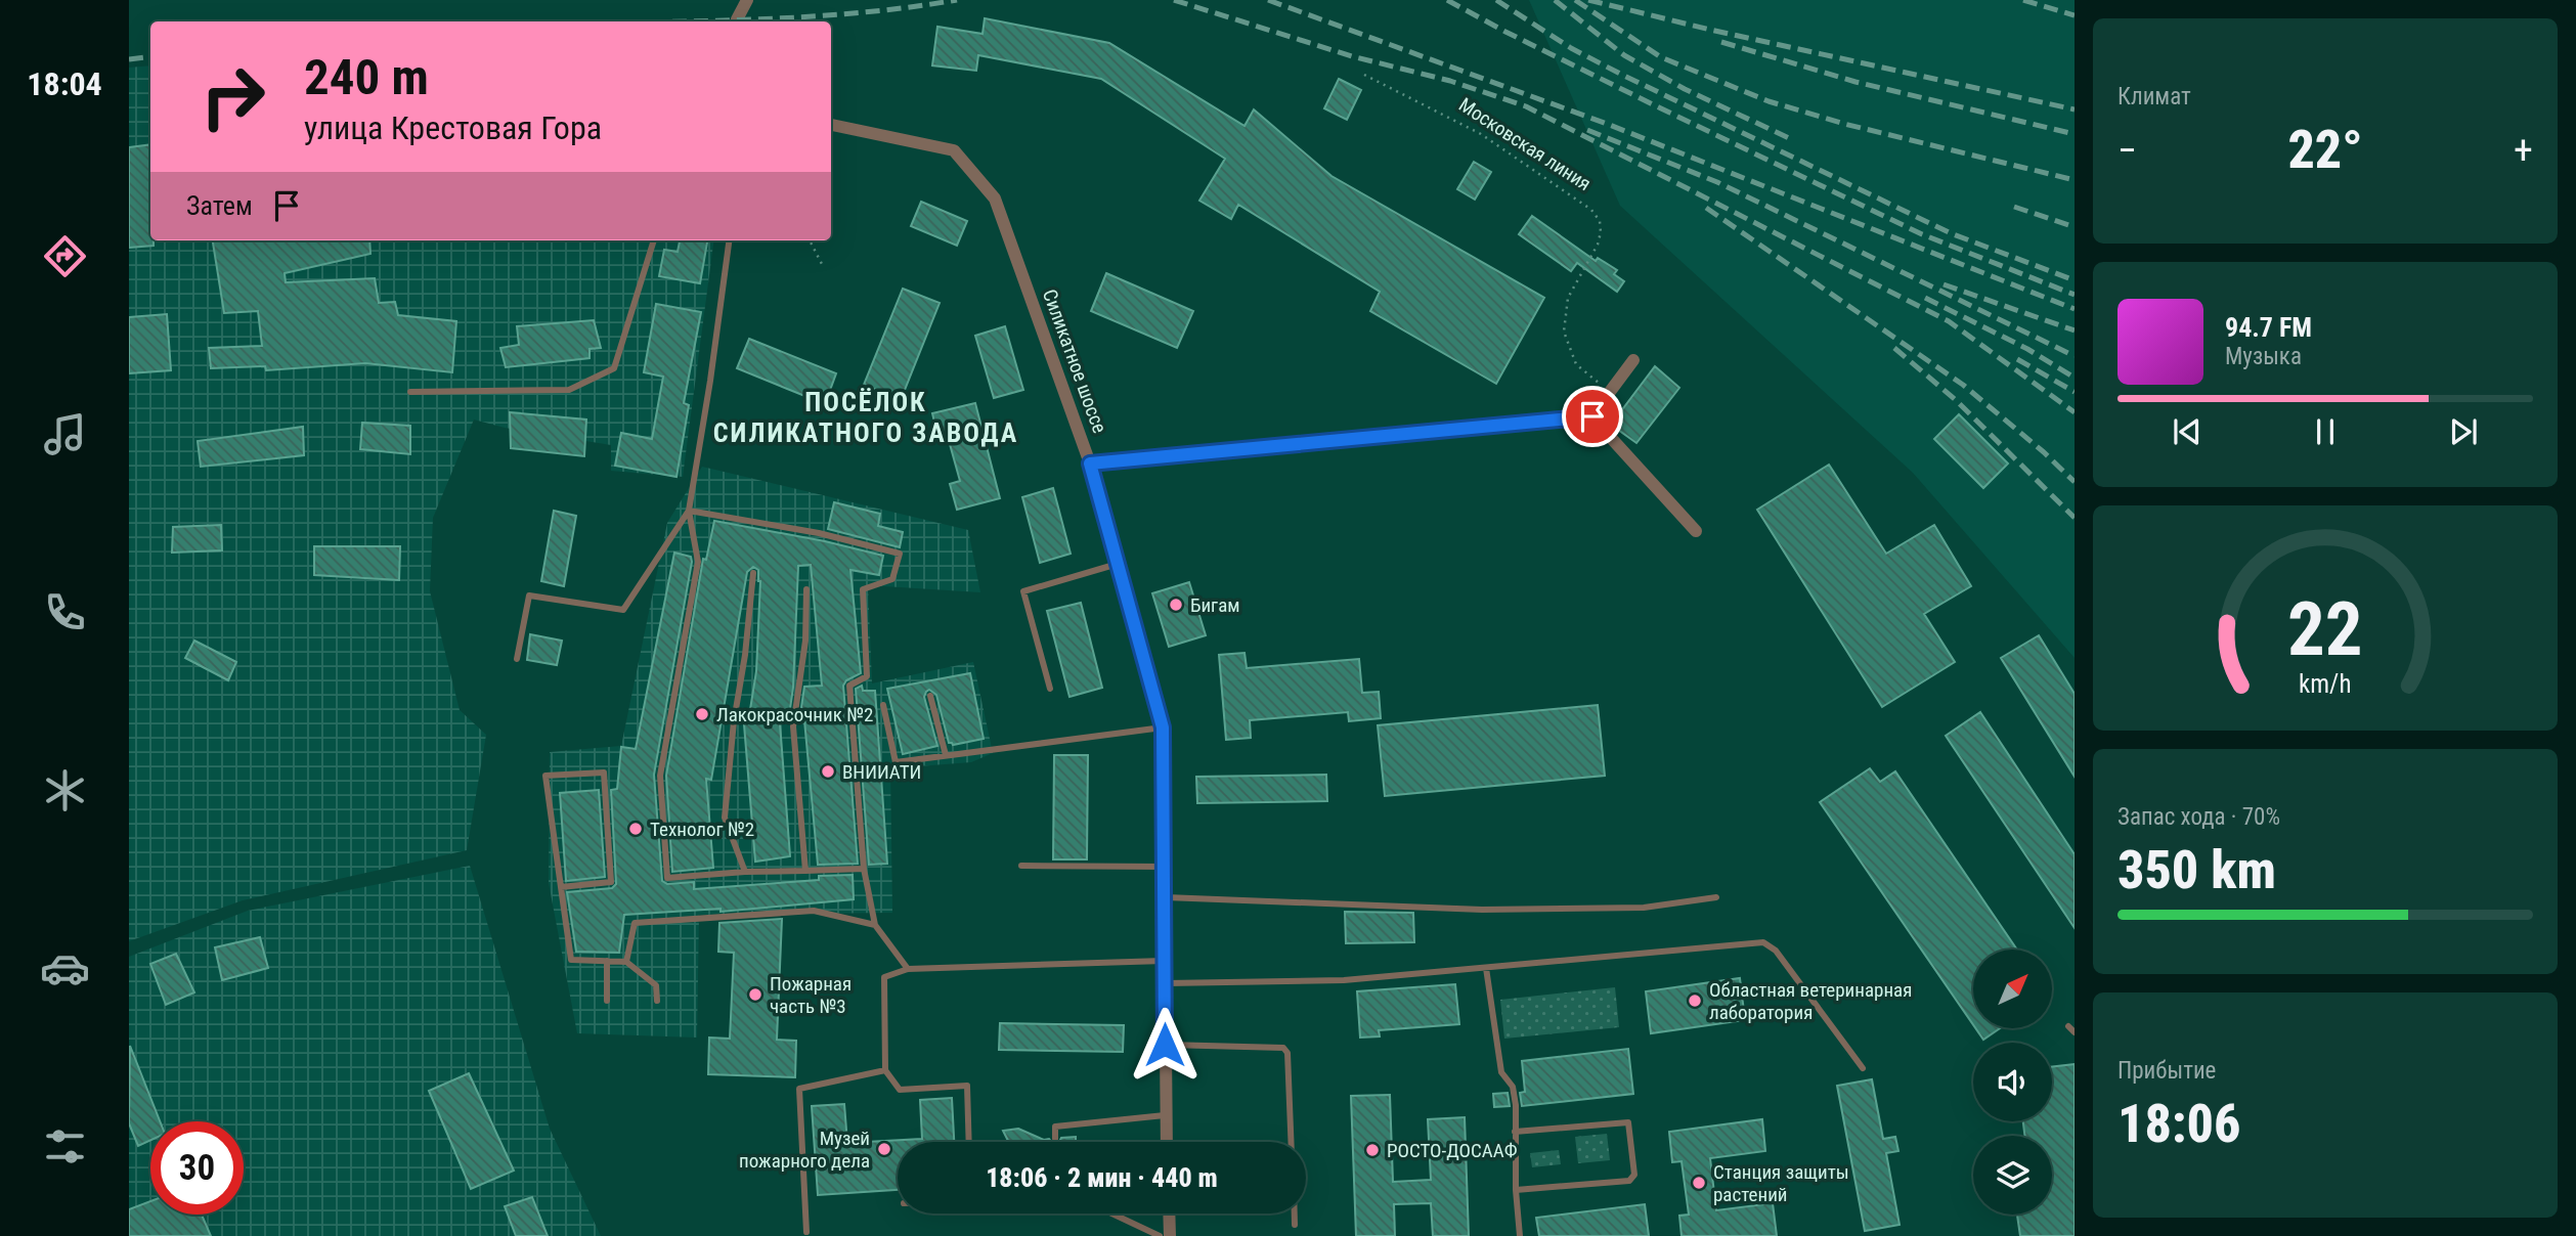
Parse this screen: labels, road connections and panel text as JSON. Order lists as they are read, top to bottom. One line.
{"streets":{"street":["Силикатное шоссе"],"path":["Московская линия"]},"districts":["ПОСЁЛОК СИЛИКАТНОГО ЗАВОДА"],"places":["Бигам","Лакокрасочник №2","ВНИИАТИ","Технолог №2","Пожарная часть №3","Областная ветеринарная лаборатория","Музей пожарного дела","РОСТО-ДОСААФ","Станция защиты растений"],"north":"top right","page":{"tabs":"18:04","tile":["Климат",["Запас хода · 70%","350 km"],["Прибытие","18:06"]],"turn":["240 m","улица Крестовая Гора"],"heat":["−","22°","+"],"then":"Затем","song":["94.7 FM","Музыка"],"limit":"30","trip":"18:06 · 2 мин · 440 m","gauge":["22","km/h"]}}
